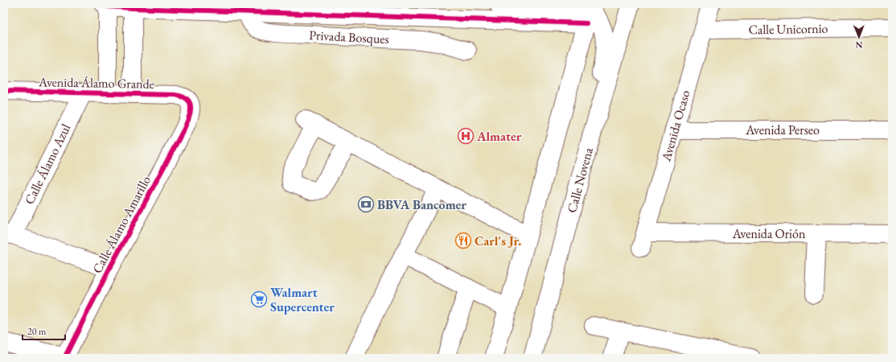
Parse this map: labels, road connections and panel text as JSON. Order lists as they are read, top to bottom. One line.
{"streets":{"street":["Calle Unicornio","Privada Bosques","Avenida Álamo Grande","Avenida Ocaso","Avenida Perseo","Calle Álamo Azul","Calle Novena","Calle Álamo Amarillo","Avenida Orión"]},"crossings":[["Calle Unicornio","Avenida Ocaso"],["Avenida Álamo Grande","Calle Álamo Azul"],["Avenida Álamo Grande","Calle Álamo Amarillo"],["Avenida Ocaso","Avenida Perseo"],["Avenida Ocaso","Avenida Orión"]],"places":{"hospital":["Almater"],"bank":["BBVA Bancomer"],"restaurant":["Carl's Jr."],"supermarket":["Walmart Supercenter"]},"scale_bar":"20 m","north":"bottom"}
